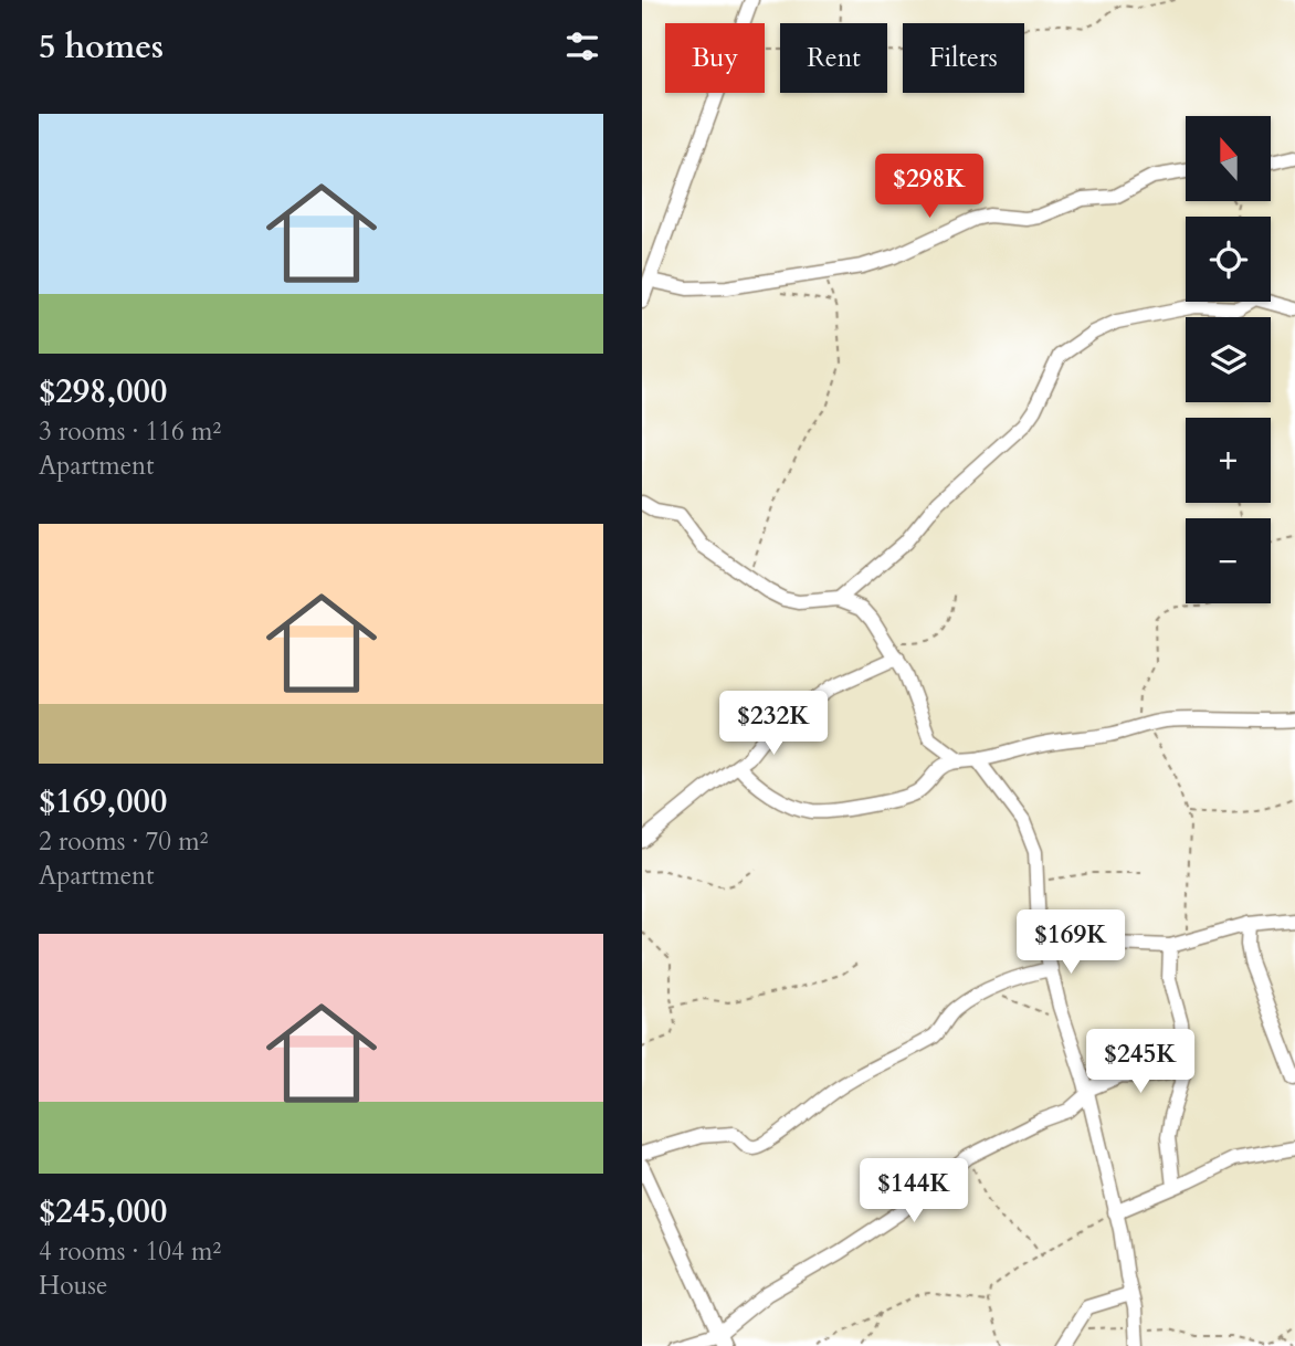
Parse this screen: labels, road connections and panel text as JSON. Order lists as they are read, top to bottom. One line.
{"north":"top","page":{"heading":"5 homes","chip":["Buy","Rent","Filters"],"list":[{"name":"$298,000","note":"3 rooms · 116 m² · Apartment"},{"name":"$169,000","note":"2 rooms · 70 m² · Apartment"},{"name":"$245,000","note":"4 rooms · 104 m² · House"}],"map_buttons":["+","−"],"price":["$298K","$232K","$169K","$245K","$144K"]}}
